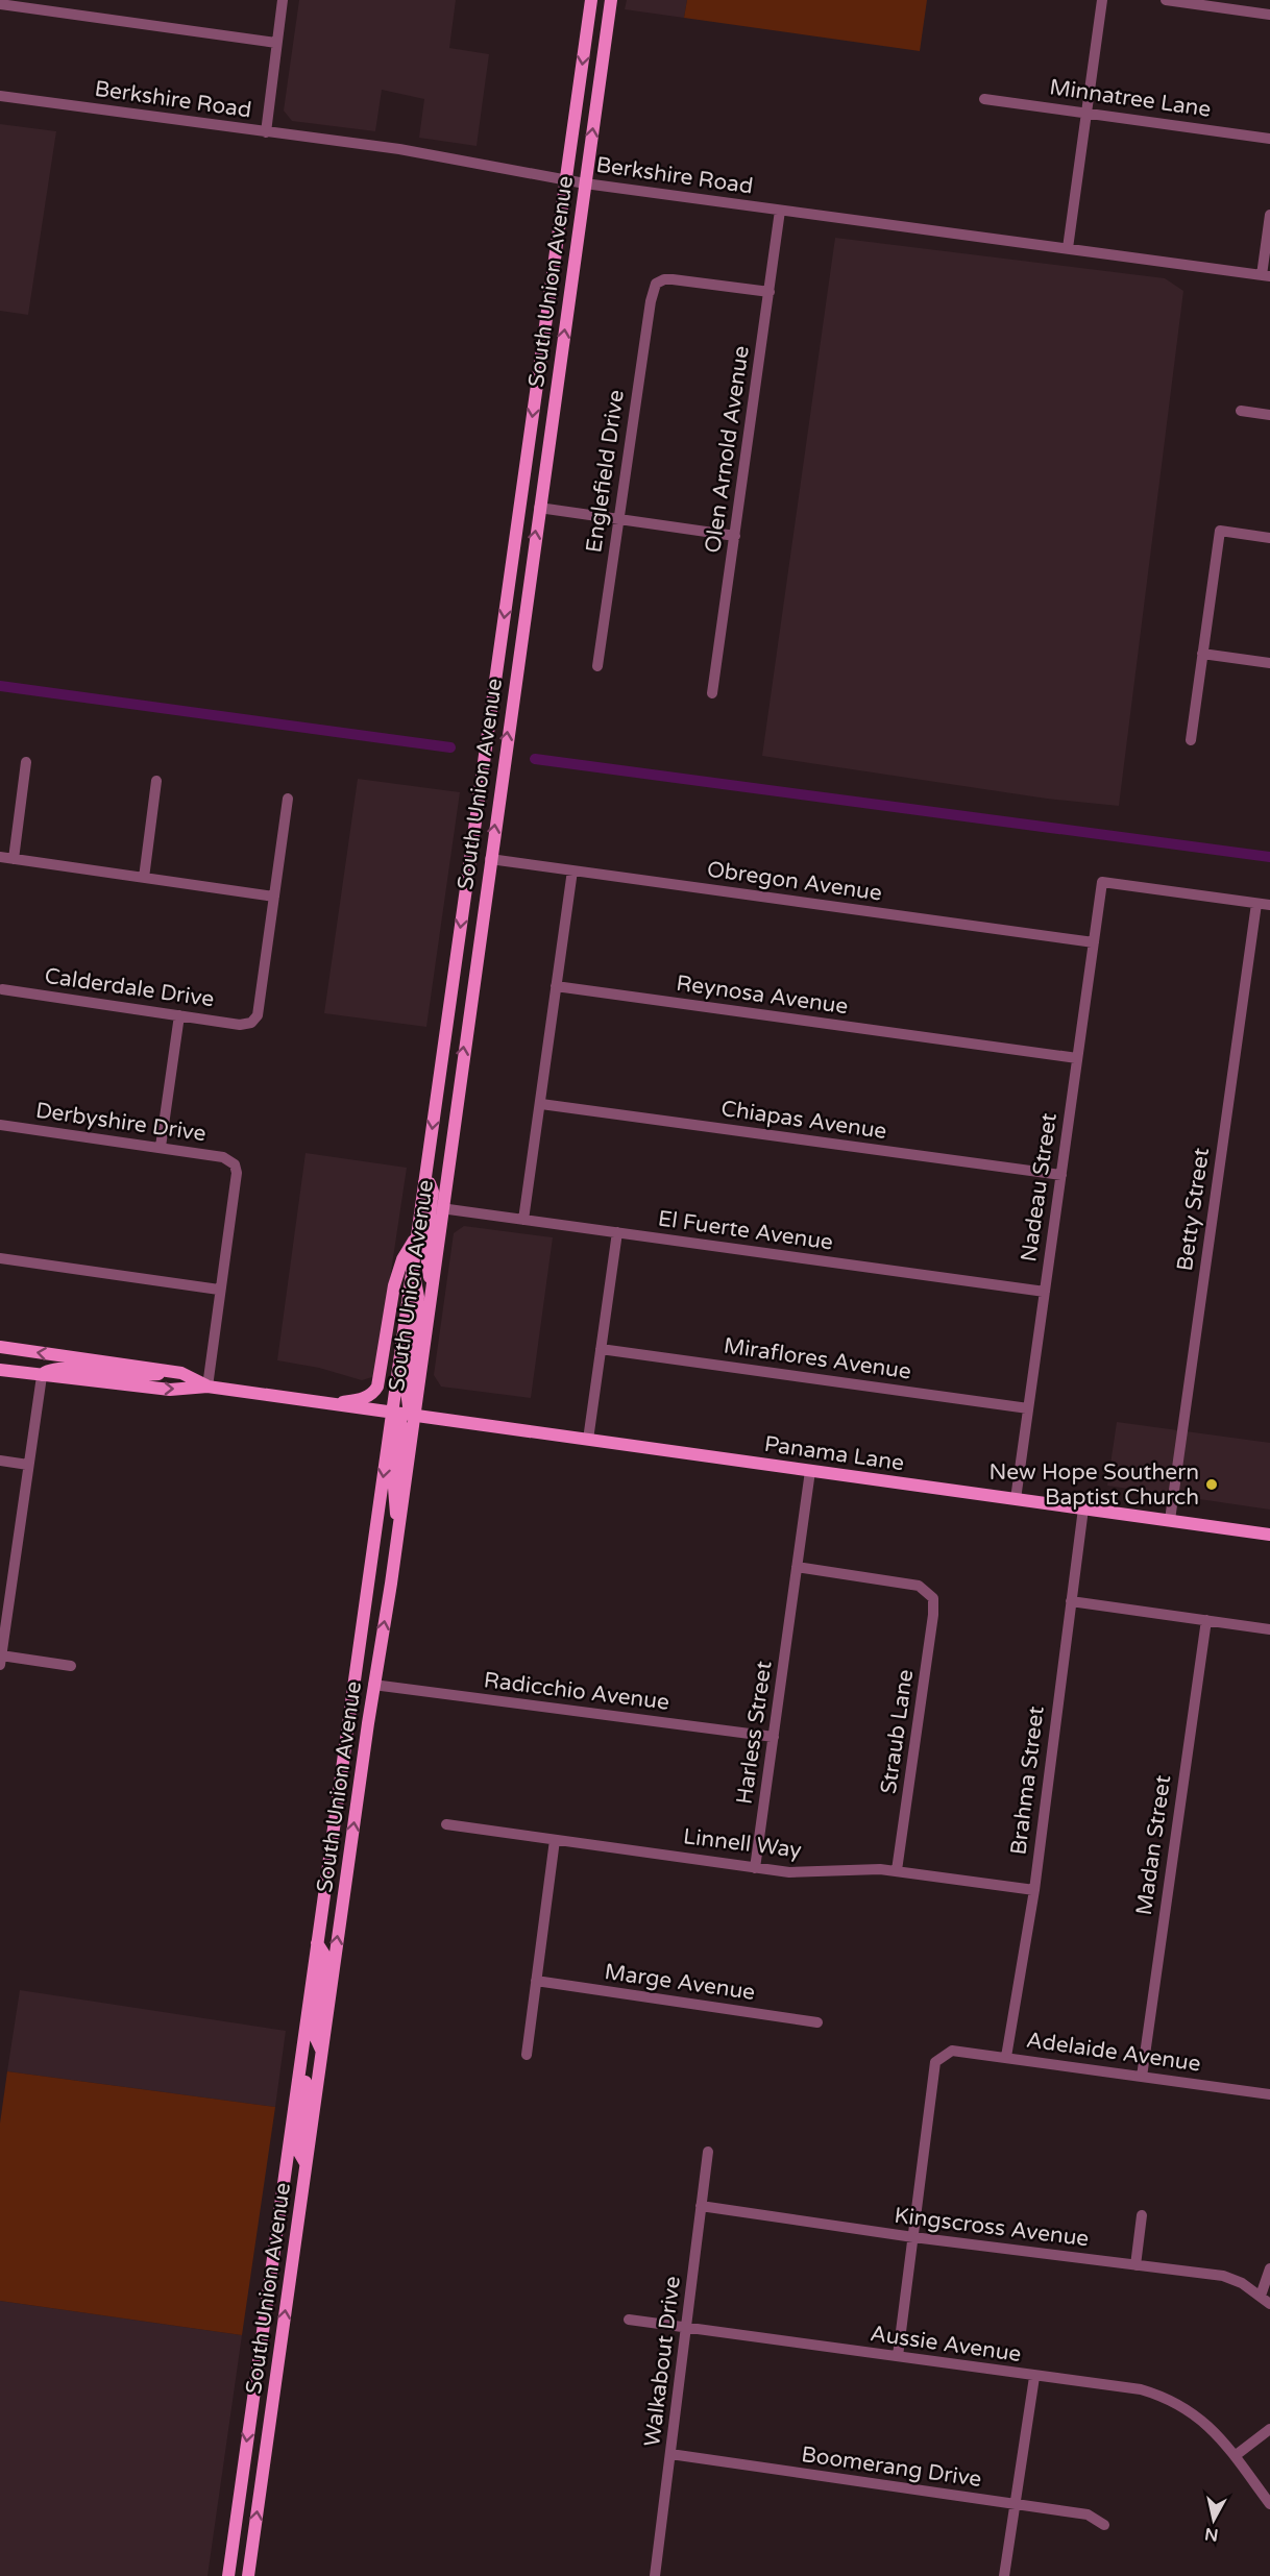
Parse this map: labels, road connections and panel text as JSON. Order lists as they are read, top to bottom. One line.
{"streets":{"main road":["South Union Avenue","Panama Lane"],"street":["Minnatree Lane","Berkshire Road","Olen Arnold Avenue","Englefield Drive","Obregon Avenue","Calderdale Drive","Reynosa Avenue","Chiapas Avenue","Derbyshire Drive","Nadeau Street","Betty Street","El Fuerte Avenue","Miraflores Avenue","Radicchio Avenue","Straub Lane","Harless Street","Brahma Street","Linnell Way","Madan Street","Marge Avenue","Adelaide Avenue","Kingscross Avenue","Aussie Avenue","Walkabout Drive","Boomerang Drive"]},"crossings":[["Berkshire Road","South Union Avenue"],["Berkshire Road","Olen Arnold Avenue"],["South Union Avenue","Obregon Avenue"],["South Union Avenue","El Fuerte Avenue"],["South Union Avenue","Panama Lane"],["South Union Avenue","Radicchio Avenue"],["Olen Arnold Avenue","Englefield Drive"],["Obregon Avenue","Nadeau Street"],["Reynosa Avenue","Nadeau Street"],["Chiapas Avenue","Nadeau Street"],["Nadeau Street","Betty Street"],["Nadeau Street","El Fuerte Avenue"],["Nadeau Street","Miraflores Avenue"],["Nadeau Street","Panama Lane"],["Betty Street","Panama Lane"],["Panama Lane","Harless Street"],["Panama Lane","Brahma Street"],["Radicchio Avenue","Harless Street"],["Straub Lane","Harless Street"],["Straub Lane","Linnell Way"],["Harless Street","Linnell Way"],["Brahma Street","Linnell Way"],["Brahma Street","Adelaide Avenue"],["Madan Street","Adelaide Avenue"],["Adelaide Avenue","Kingscross Avenue"],["Kingscross Avenue","Walkabout Drive"],["Aussie Avenue","Walkabout Drive"],["Walkabout Drive","Boomerang Drive"]],"places":["New Hope Southern Baptist Church"],"north":"bottom"}
